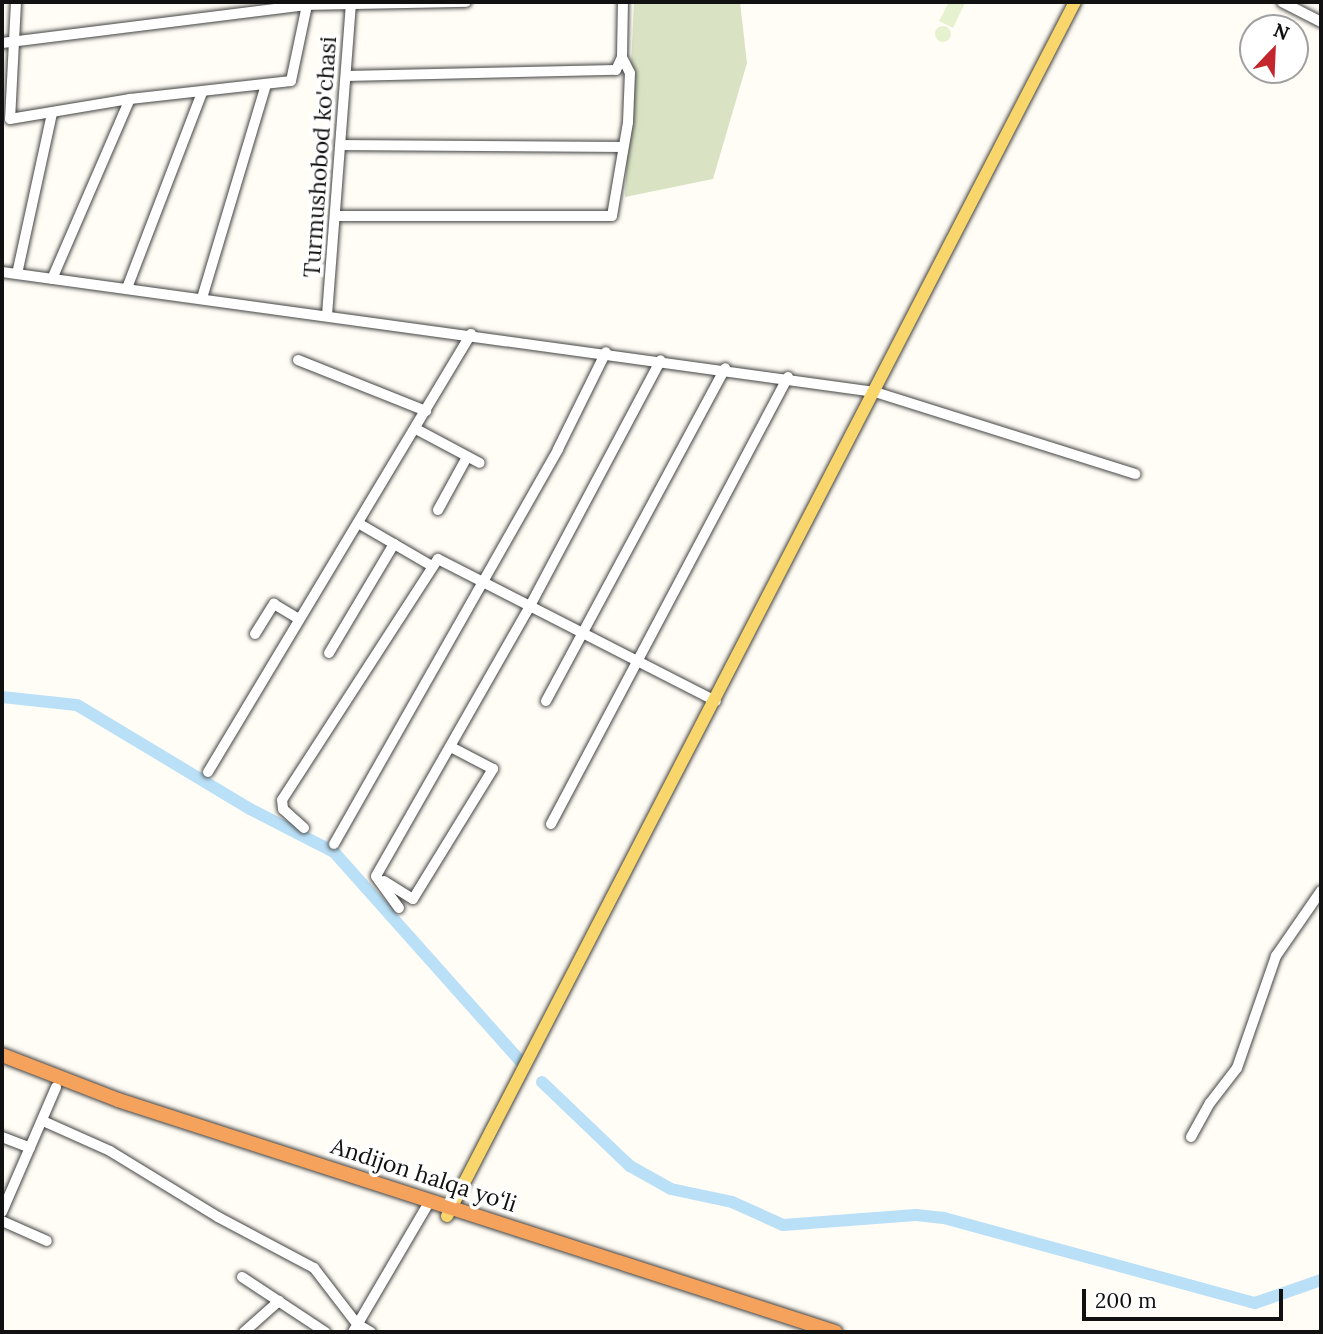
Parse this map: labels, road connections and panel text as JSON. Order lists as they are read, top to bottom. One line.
{"streets":{"highway":["Andijon halqa yo‘li"],"street":["Turmushobod ko'chasi"]},"scale_bar":"200 m","north":"top right"}
